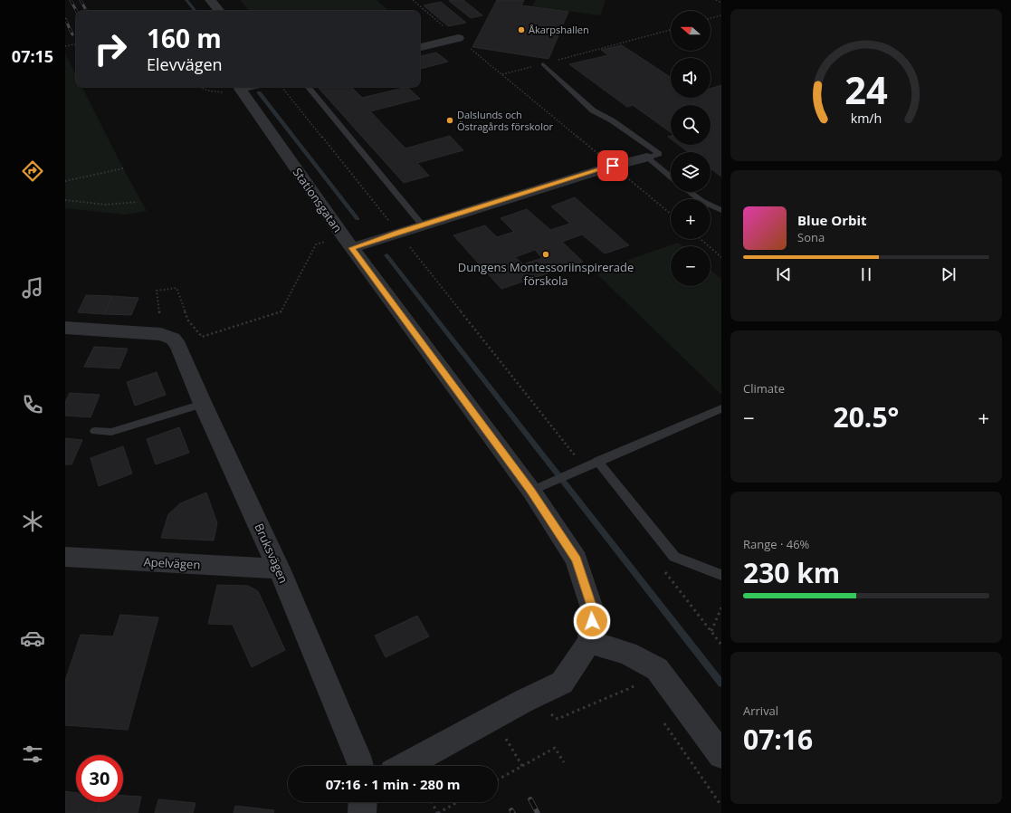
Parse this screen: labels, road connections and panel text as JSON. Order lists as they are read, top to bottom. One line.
{"streets":{"street":["Stationsgatan","Bruksvägen","Apelvägen"]},"crossings":[["Bruksvägen","Apelvägen"]],"places":["Åkarpshallen","Dalslunds och Östragårds förskolor","Dungens Montessoriinspirerade förskola"],"north":"left","page":{"tabs":"07:15","map_buttons":["+","−"],"turn":["160 m","Elevvägen"],"song":["Blue Orbit","Sona"],"tile":["Climate",["Range · 46%","230 km"],["Arrival","07:16"]],"heat":["−","20.5°","+"],"limit":"30","trip":"07:16 · 1 min · 280 m","gauge":["24","km/h"]}}
